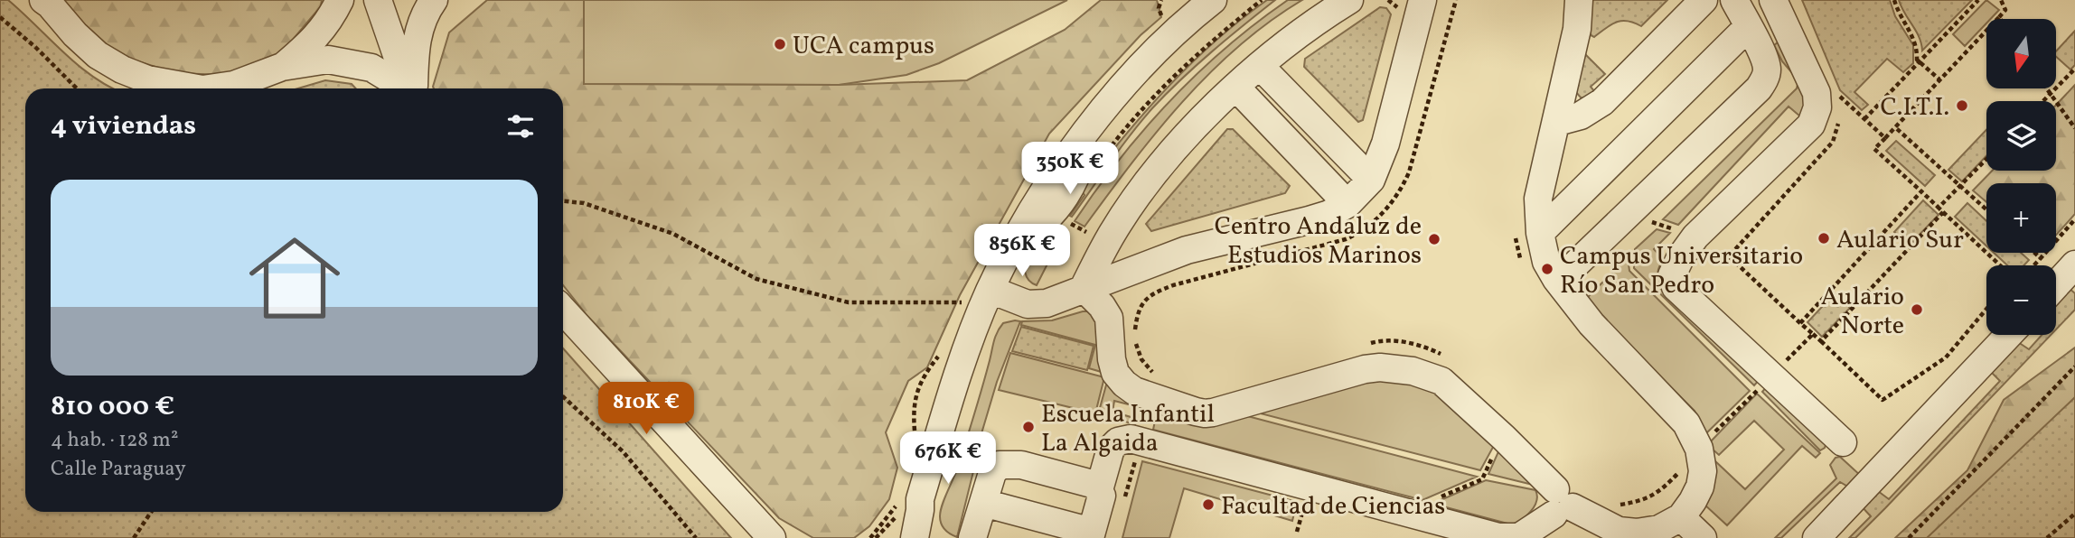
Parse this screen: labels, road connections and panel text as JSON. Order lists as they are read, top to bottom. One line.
{"places":["UCA campus","C.I.T.I.","Aulario Sur","Centro Andaluz de Estudios Marinos","Campus Universitario Río San Pedro","Aulario Norte","Escuela Infantil La Algaida","Facultad de Ciencias"],"north":"bottom","page":{"map_buttons":["+","−"],"heading":"4 viviendas","price":["350K €","856K €","810K €","676K €"],"list":[{"name":"810 000 €","note":"4 hab. · 128 m² · Calle Paraguay"}]}}
